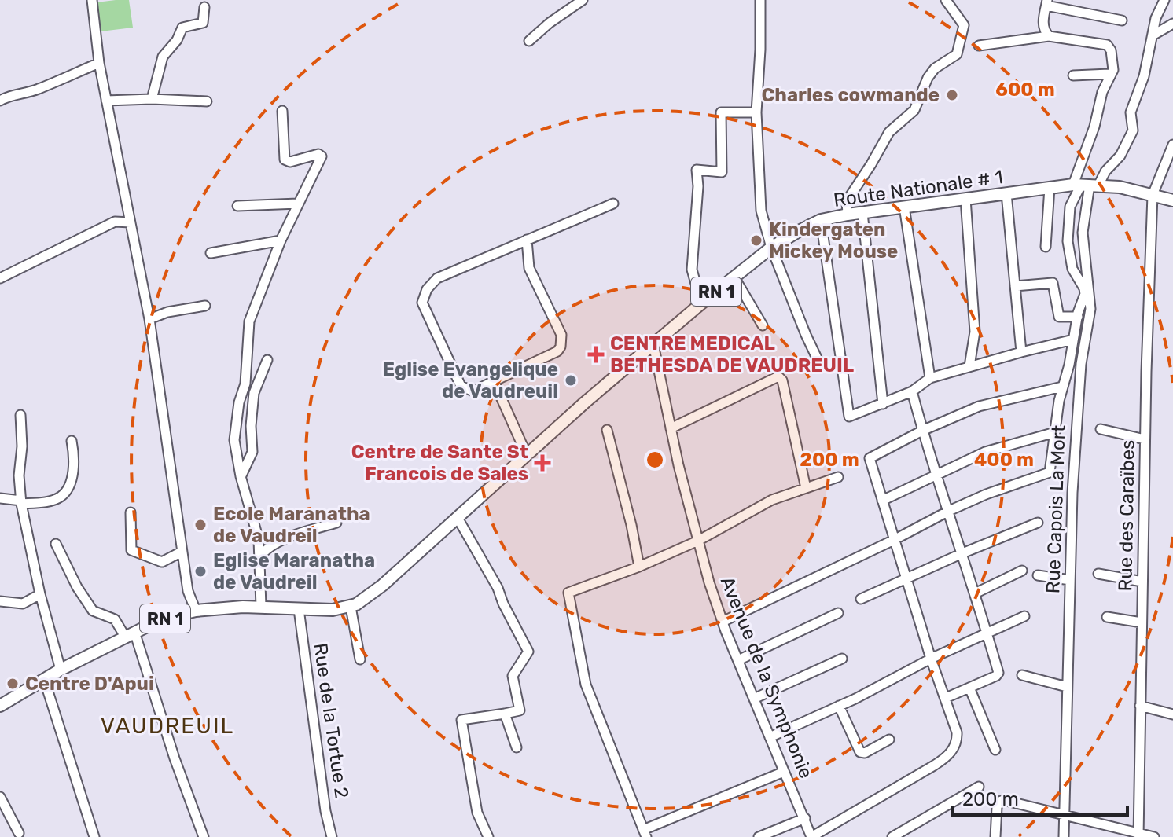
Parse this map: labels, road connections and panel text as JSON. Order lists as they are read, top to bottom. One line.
{"streets":{"main road":["Route Nationale # 1","RN 1"],"street":["Rue Capois La Mort","Rue des Caraïbes","Avenue de la Symphonie","Rue de la Tortue 2"]},"crossings":[["Route Nationale # 1","Rue Capois La Mort"],["Route Nationale # 1","Rue des Caraïbes"],["Route Nationale # 1","Avenue de la Symphonie"],["Route Nationale # 1","Rue de la Tortue 2"]],"districts":["VAUDREUIL"],"places":{"other":["Charles cowmande","Kindergaten Mickey Mouse","Eglise Evangelique de Vaudreuil","Ecole Maranatha de Vaudreil","Eglise Maranatha de Vaudreil","Centre D'Apui"],"health":["CENTRE MEDICAL BETHESDA DE VAUDREUIL","Centre de Sante St Francois de Sales"]},"scale_bar":"200 m","rings":["600 m","200 m","400 m"]}
